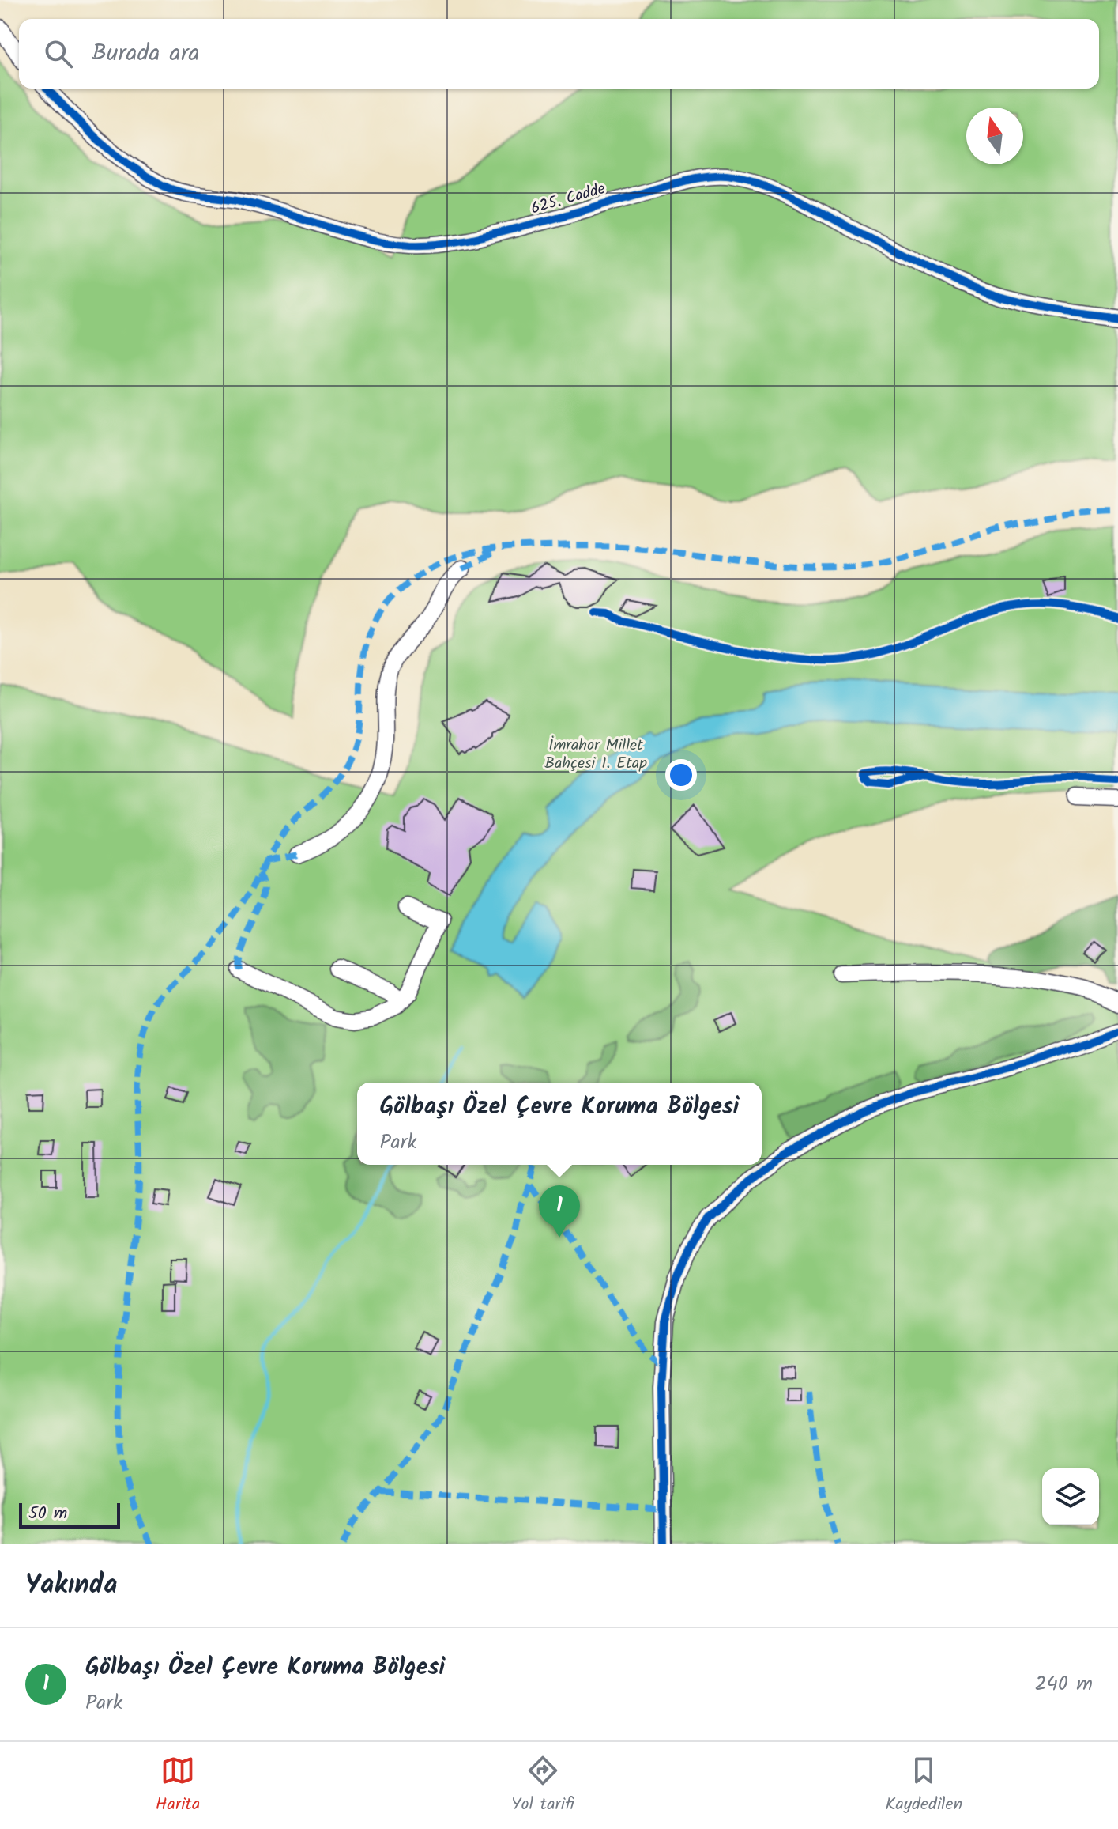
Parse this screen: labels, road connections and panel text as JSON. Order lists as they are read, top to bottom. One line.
{"streets":{"street":["625. Cadde"]},"parks":["İmrahor Millet Bahçesi 1. Etap"],"scale_bar":"50 m","north":"top","page":{"search":"Burada ara","popup":["Gölbaşı Özel Çevre Koruma Bölgesi","Park"],"pins":"1","scale":"50 m","heading":"Yakında","list":[{"mark":"1","name":"Gölbaşı Özel Çevre Koruma Bölgesi","note":"Park","value":"240 m"}],"nav":["Harita","Yol tarifi","Kaydedilen"]}}
